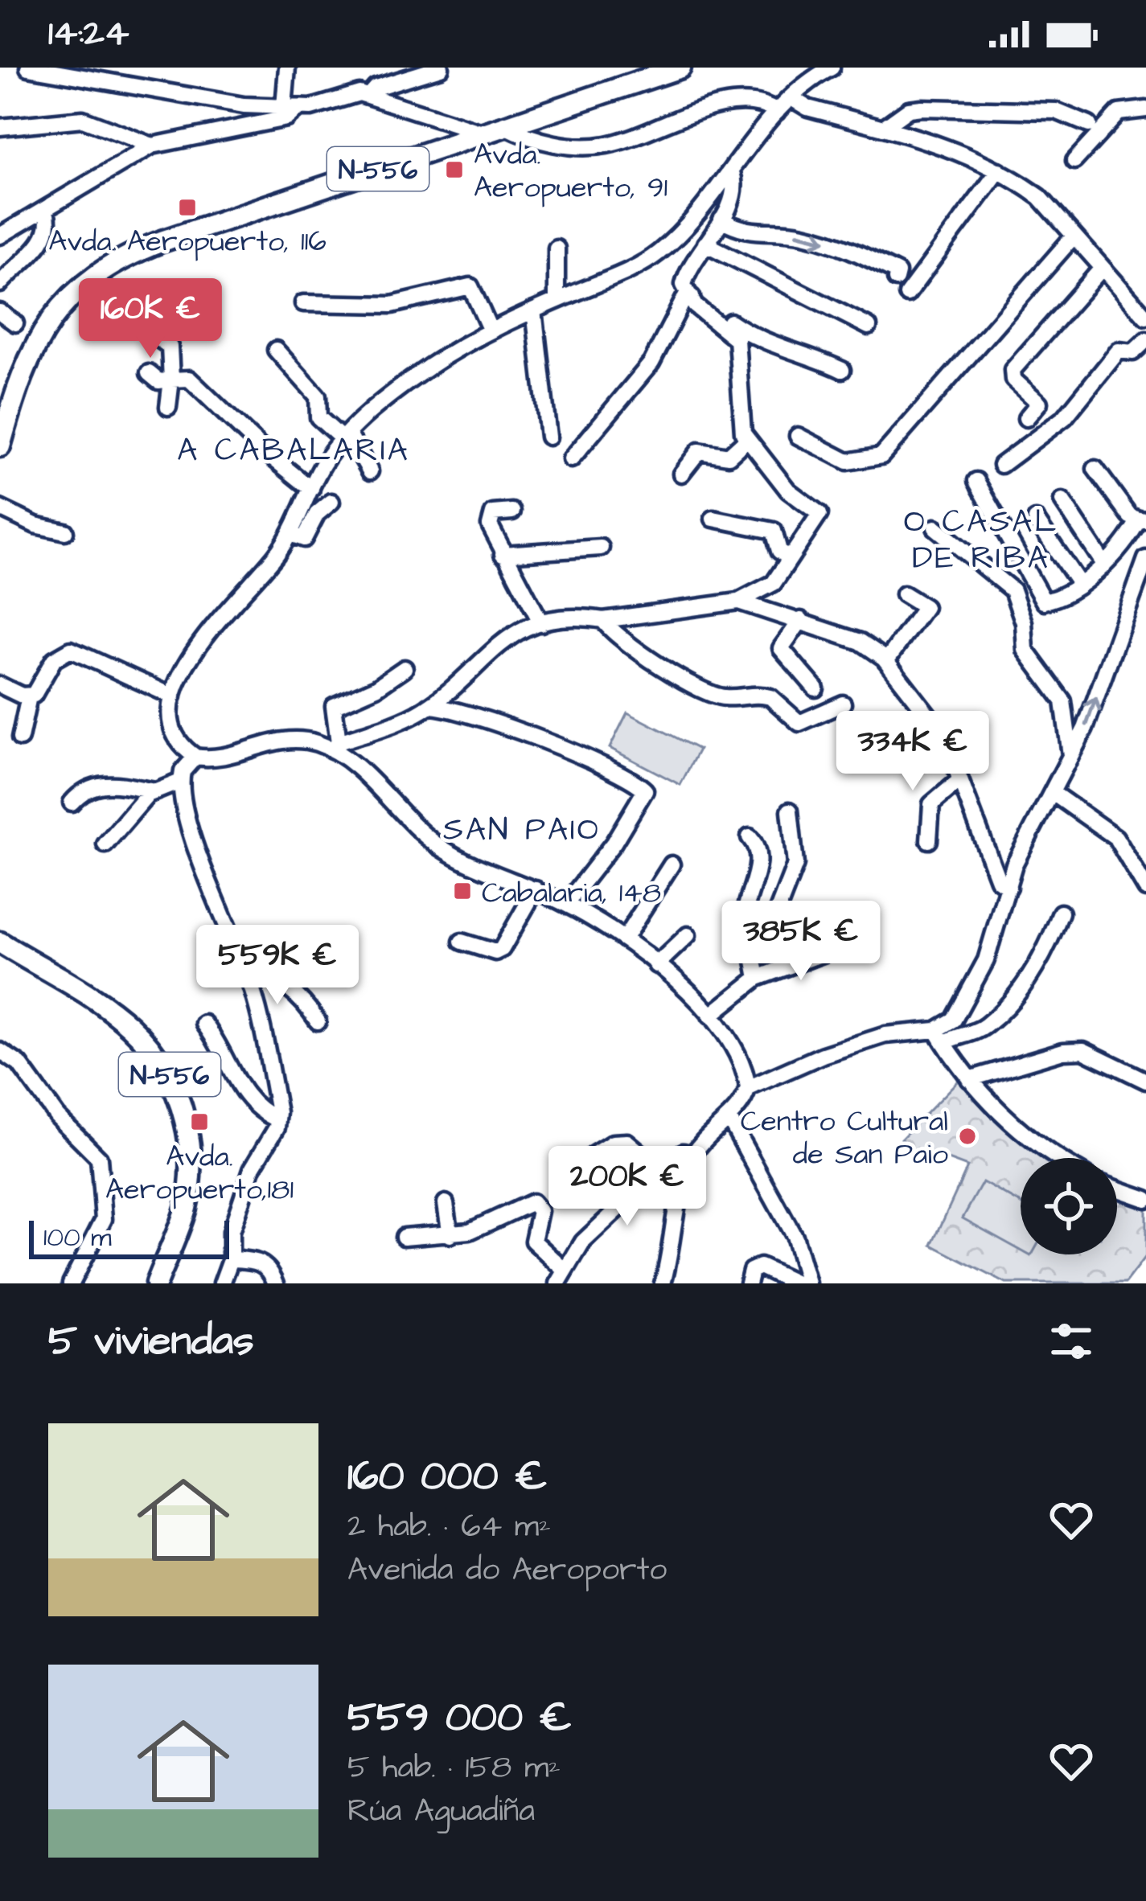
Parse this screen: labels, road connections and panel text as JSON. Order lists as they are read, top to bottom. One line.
{"streets":{"main road":["N-556"]},"districts":["A CABALARIA","O CASAL DE RIBA","SAN PAIO"],"places":{"transit":["Avda. Aeropuerto, 91","Avda. Aeropuerto, 116","Cabalaria, 148","Avda. Aeropuerto,181"],"other":["Centro Cultural de San Paio"]},"scale_bar":"100 m","page":{"status":"14:24","price":["160K €","334K €","385K €","559K €","200K €"],"scale":"100 m","heading":"5 viviendas","list":[{"name":"160 000 €","note":"2 hab. · 64 m² · Avenida do Aeroporto"},{"name":"559 000 €","note":"5 hab. · 158 m² · Rúa Aguadiña"}]}}
